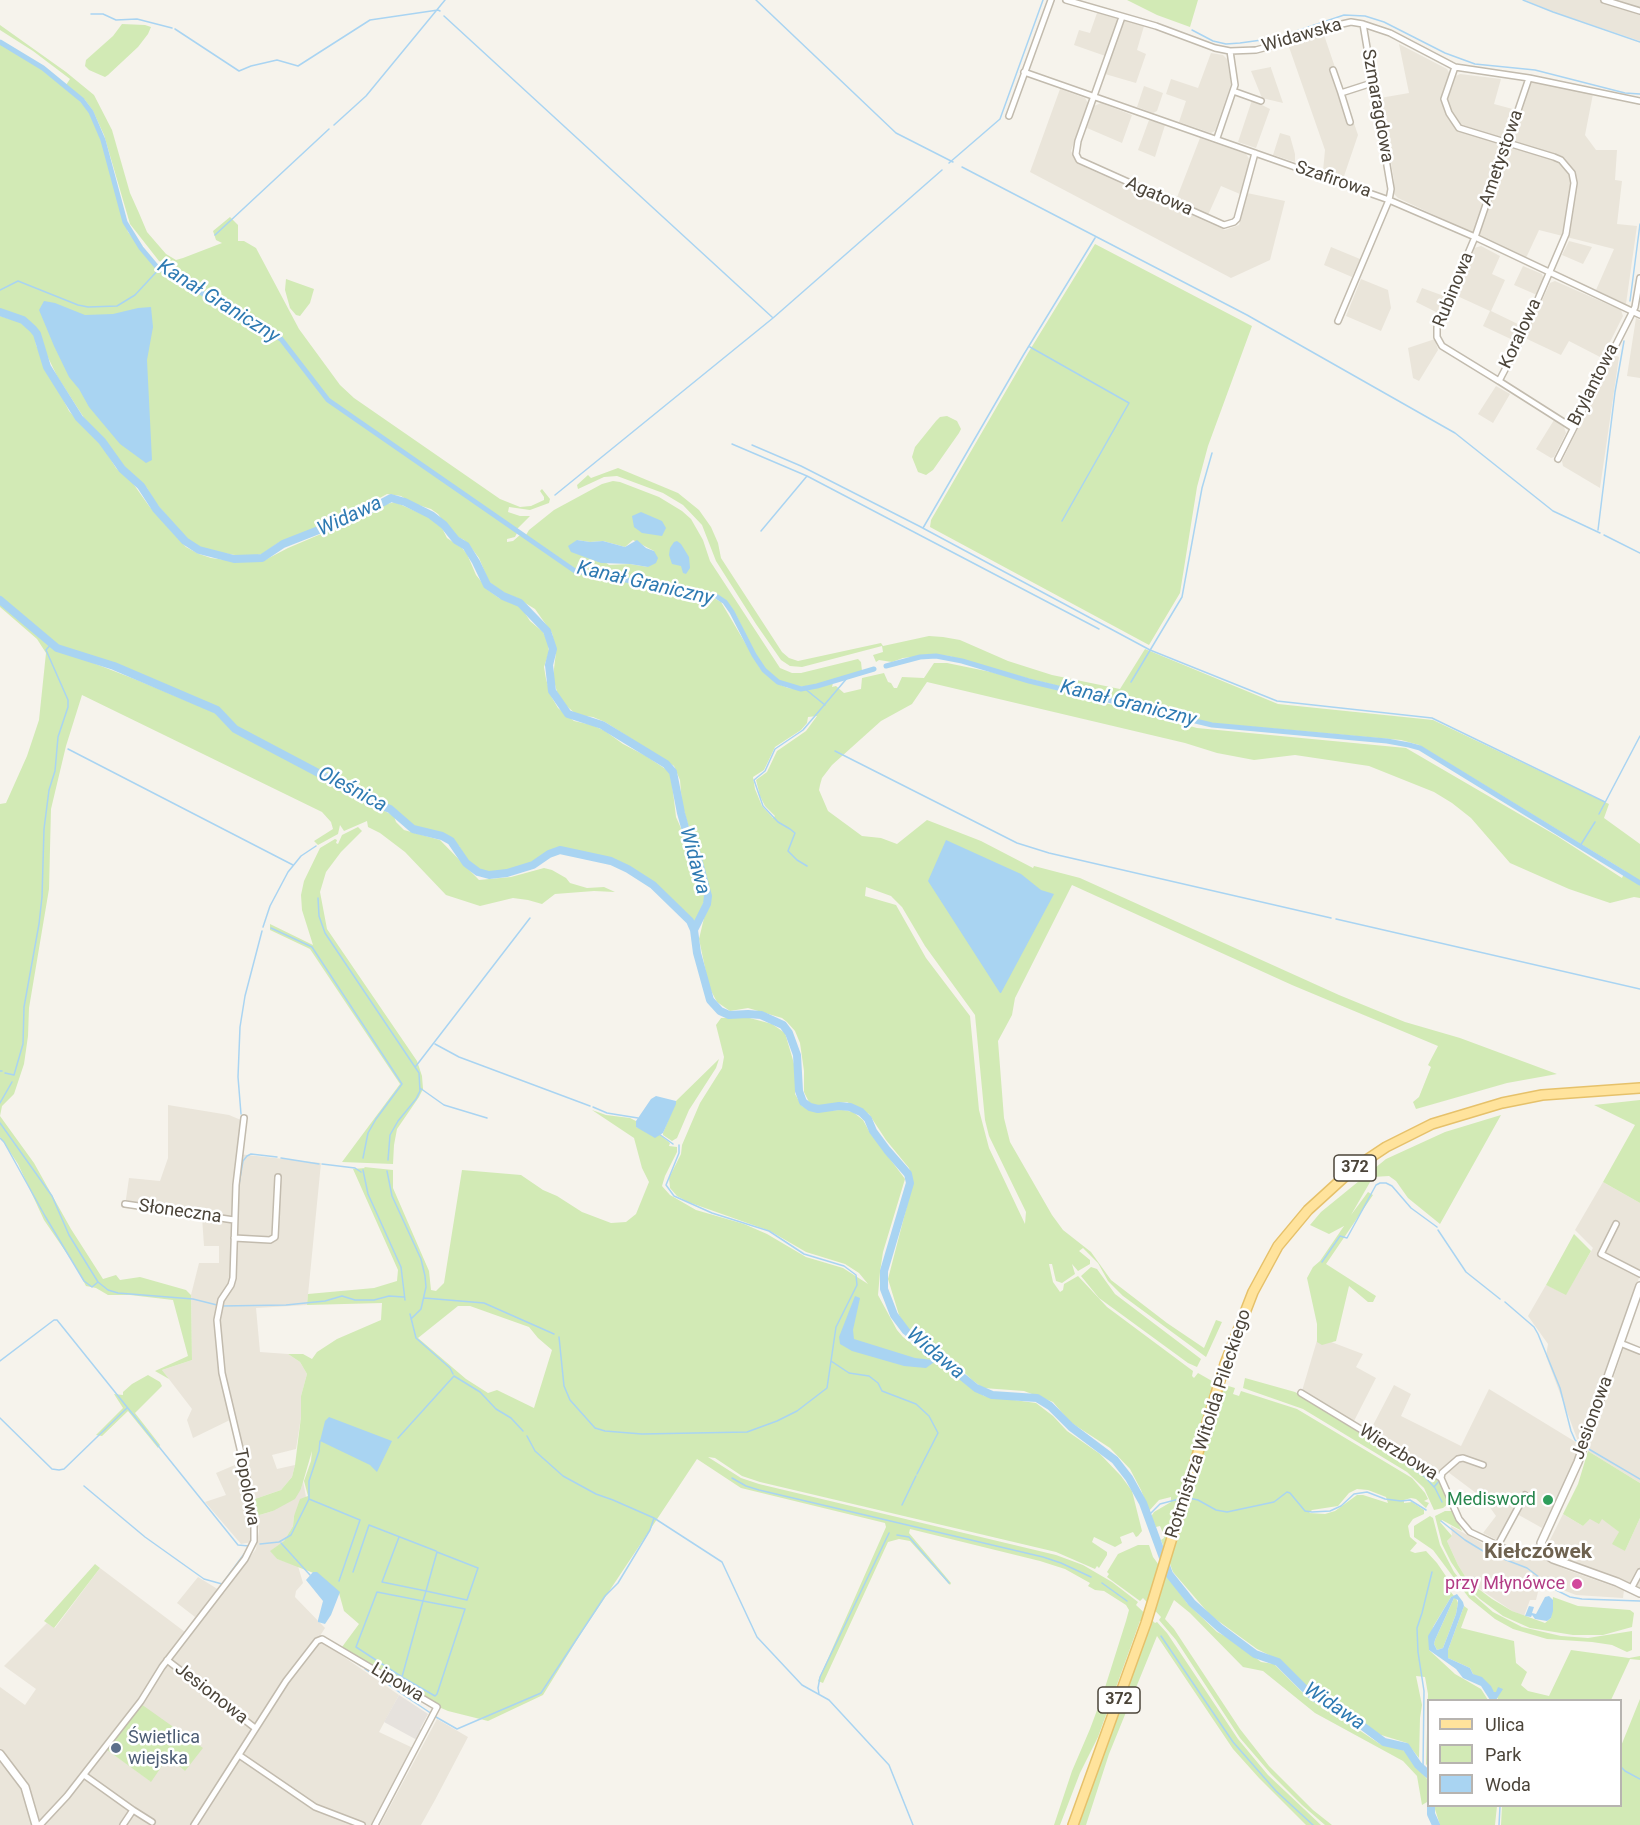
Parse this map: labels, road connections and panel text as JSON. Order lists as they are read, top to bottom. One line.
{"streets":{"main road":["372","Rotmistrza Witolda Pileckiego"],"street":["Widawska","Szmaragdowa","Ametystowa","Szafirowa","Agatowa","Rubinowa","Koralowa","Brylantowa","Słoneczna","Jesionowa","Wierzbowa","Topolowa","Lipowa"]},"crossings":[["Widawska","Szmaragdowa"],["Widawska","Ametystowa"],["Widawska","Koralowa"],["Szmaragdowa","Szafirowa"],["Ametystowa","Szafirowa"],["Ametystowa","Rubinowa"],["Ametystowa","Koralowa"],["Szafirowa","Agatowa"],["Szafirowa","Rubinowa"],["Szafirowa","Koralowa"],["Szafirowa","Brylantowa"],["Rubinowa","Koralowa"],["Koralowa","Brylantowa"],["Słoneczna","Topolowa"],["Jesionowa","Wierzbowa"],["Jesionowa","Topolowa"],["Jesionowa","Lipowa"]],"districts":["Kiełczówek"],"water":["Kanał Graniczny","Widawa","Oleśnica"],"places":["Medisword","przy Młynówce","Świetlica wiejska"],"legend":["Ulica","Park","Woda"]}
